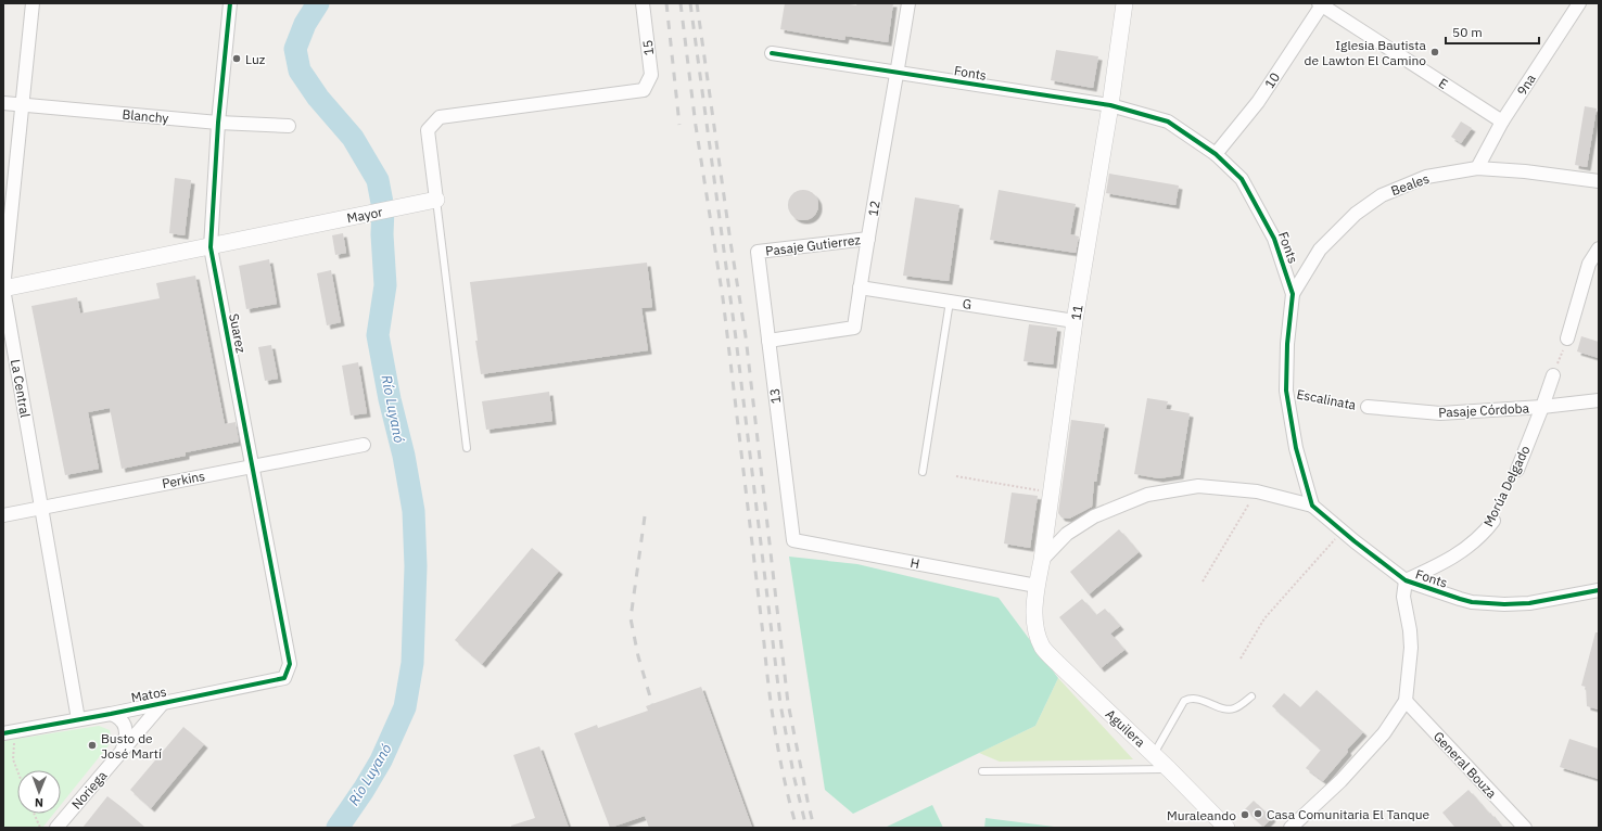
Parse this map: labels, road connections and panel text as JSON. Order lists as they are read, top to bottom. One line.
{"streets":{"street":["15","Fonts","10","E","9na","Blanchy","Beales","12","Mayor","Pasaje Gutierrez","G","11","Suarez","La Central","13","Pasaje Córdoba","Perkins","Morúa Delgado","H","Matos","Aguilera","General Bouza","Noriega"],"cycle path":["Escalinata"]},"crossings":[["15","Mayor"],["Fonts","10"],["Fonts","Beales"],["Fonts","12"],["Fonts","11"],["Fonts","Escalinata"],["Fonts","Morúa Delgado"],["10","E"],["E","9na"],["9na","Beales"],["Blanchy","Suarez"],["Blanchy","La Central"],["12","Pasaje Gutierrez"],["12","G"],["12","13"],["Mayor","Suarez"],["Mayor","La Central"],["Pasaje Gutierrez","13"],["G","11"],["11","H"],["11","Aguilera"],["Suarez","Perkins"],["Suarez","Matos"],["La Central","Perkins"],["La Central","Matos"],["13","H"],["Escalinata","Pasaje Córdoba"],["Pasaje Córdoba","Morúa Delgado"],["Matos","Noriega"]],"water":["Río Luyanó"],"places":["Iglesia Bautista de Lawton El Camino","Luz","Busto de José Martí","Casa Comunitaria El Tanque","Muraleando"],"scale_bar":"50 m","north":"bottom"}
